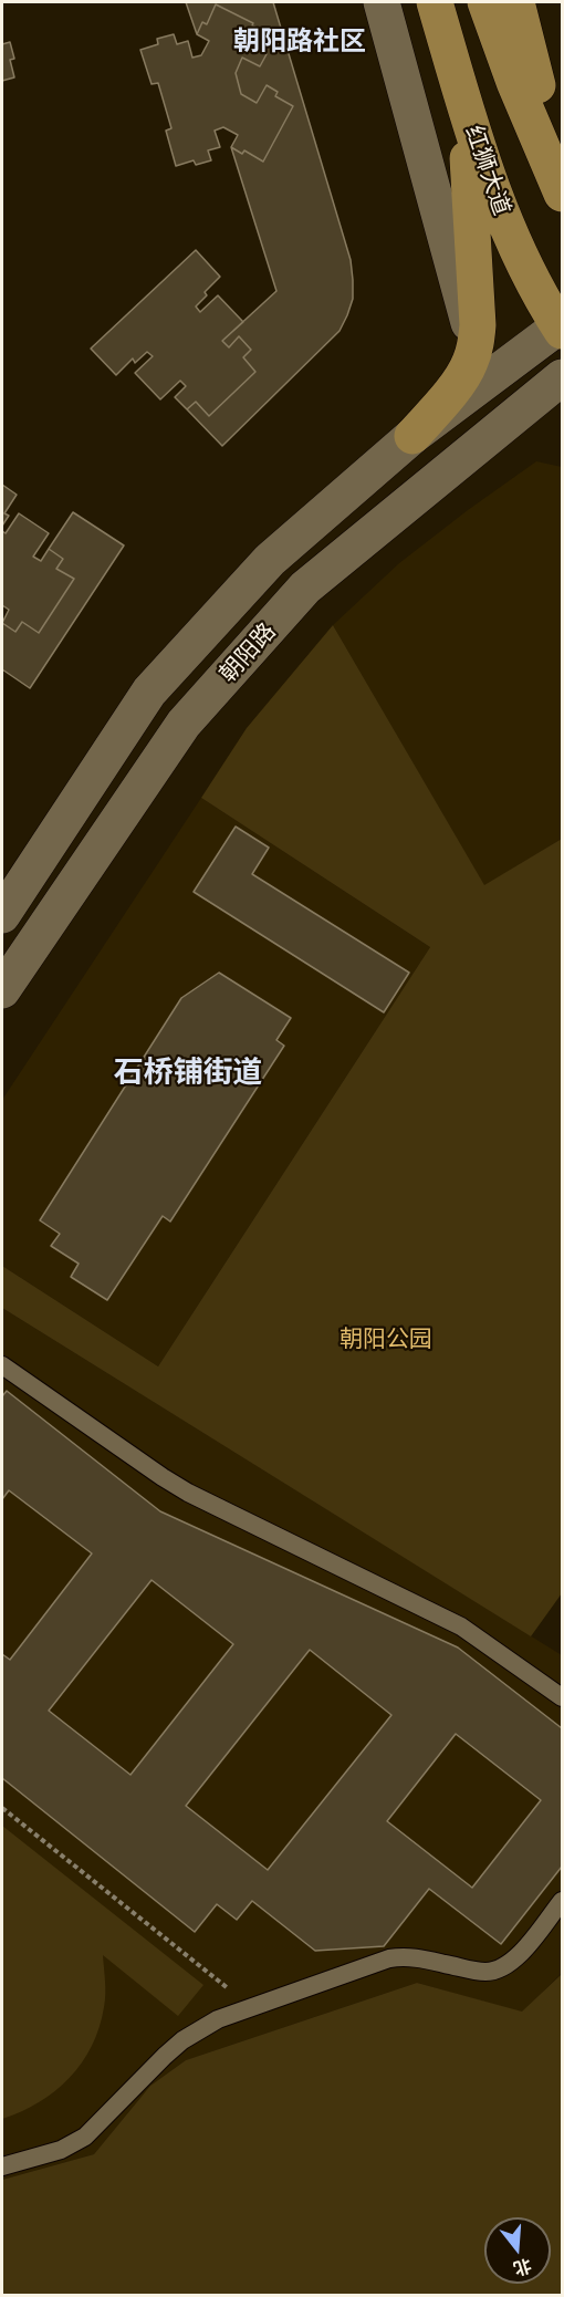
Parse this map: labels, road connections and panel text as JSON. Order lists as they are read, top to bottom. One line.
{"streets":{"main road":["红狮大道","朝阳路"]},"crossings":[["红狮大道","朝阳路"]],"districts":["朝阳路社区","石桥铺街道"],"parks":["朝阳公园"],"north":"bottom"}
